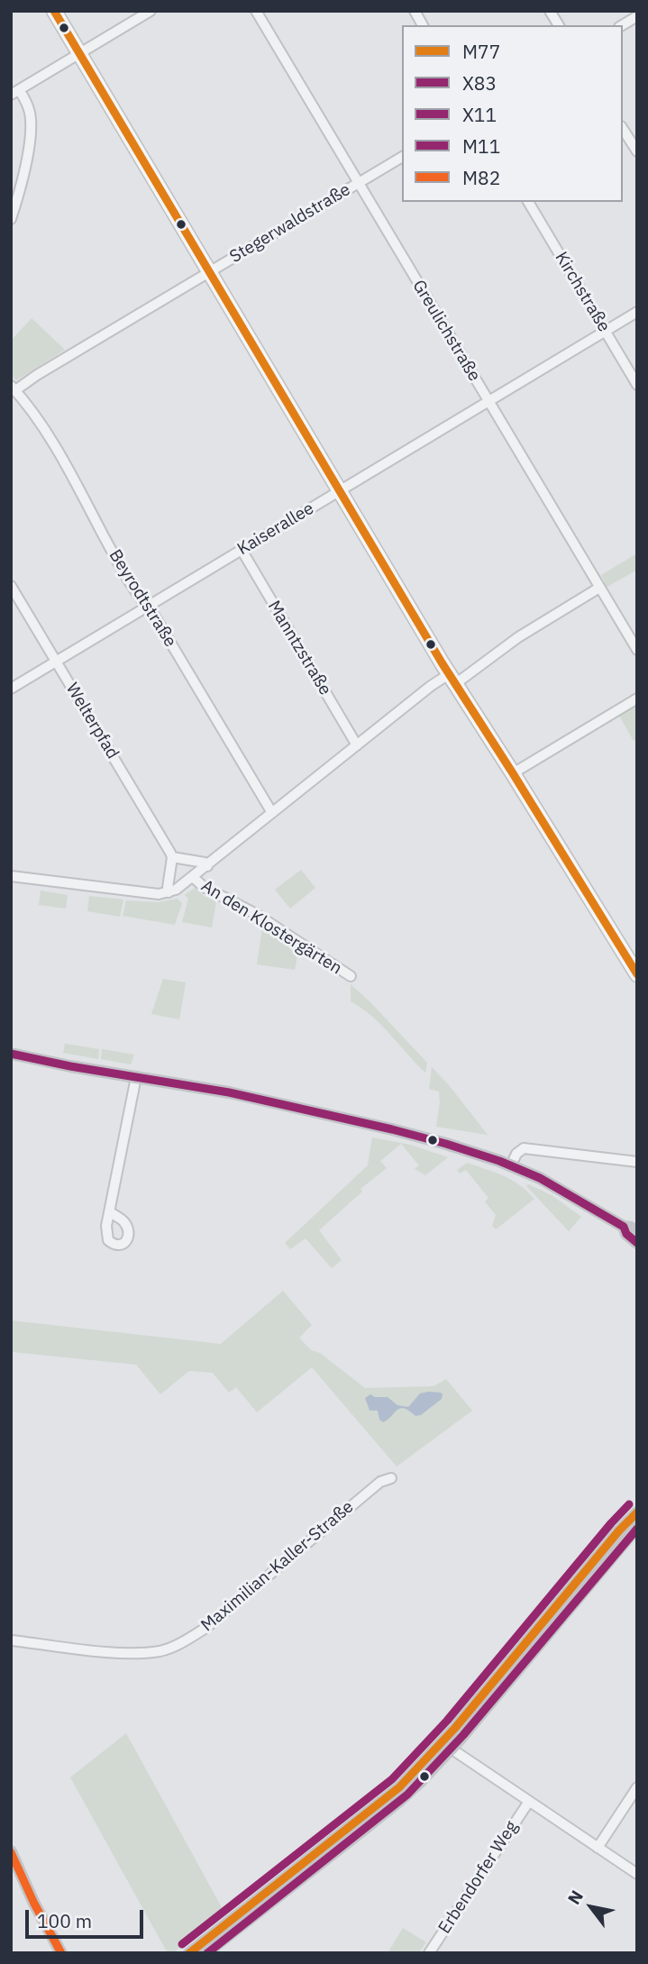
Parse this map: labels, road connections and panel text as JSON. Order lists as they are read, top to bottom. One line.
{"streets":{"street":["Stegerwaldstraße","Kirchstraße","Greulichstraße","Kaiserallee","Beyrodtstraße","Manntzstraße","Welterpfad","An den Klostergärten","Maximilian-Kaller-Straße","Erbendorfer Weg"]},"crossings":[["Stegerwaldstraße","Greulichstraße"],["Stegerwaldstraße","Beyrodtstraße"],["Kirchstraße","Kaiserallee"],["Greulichstraße","Kaiserallee"],["Kaiserallee","Beyrodtstraße"],["Kaiserallee","Manntzstraße"],["Kaiserallee","Welterpfad"]],"lines":["transit line M77","transit line X83","transit line M11","transit line X11","transit line M82"],"legend":["M77","X83","X11","M11","M82"],"scale_bar":"100 m","north":"top left"}
